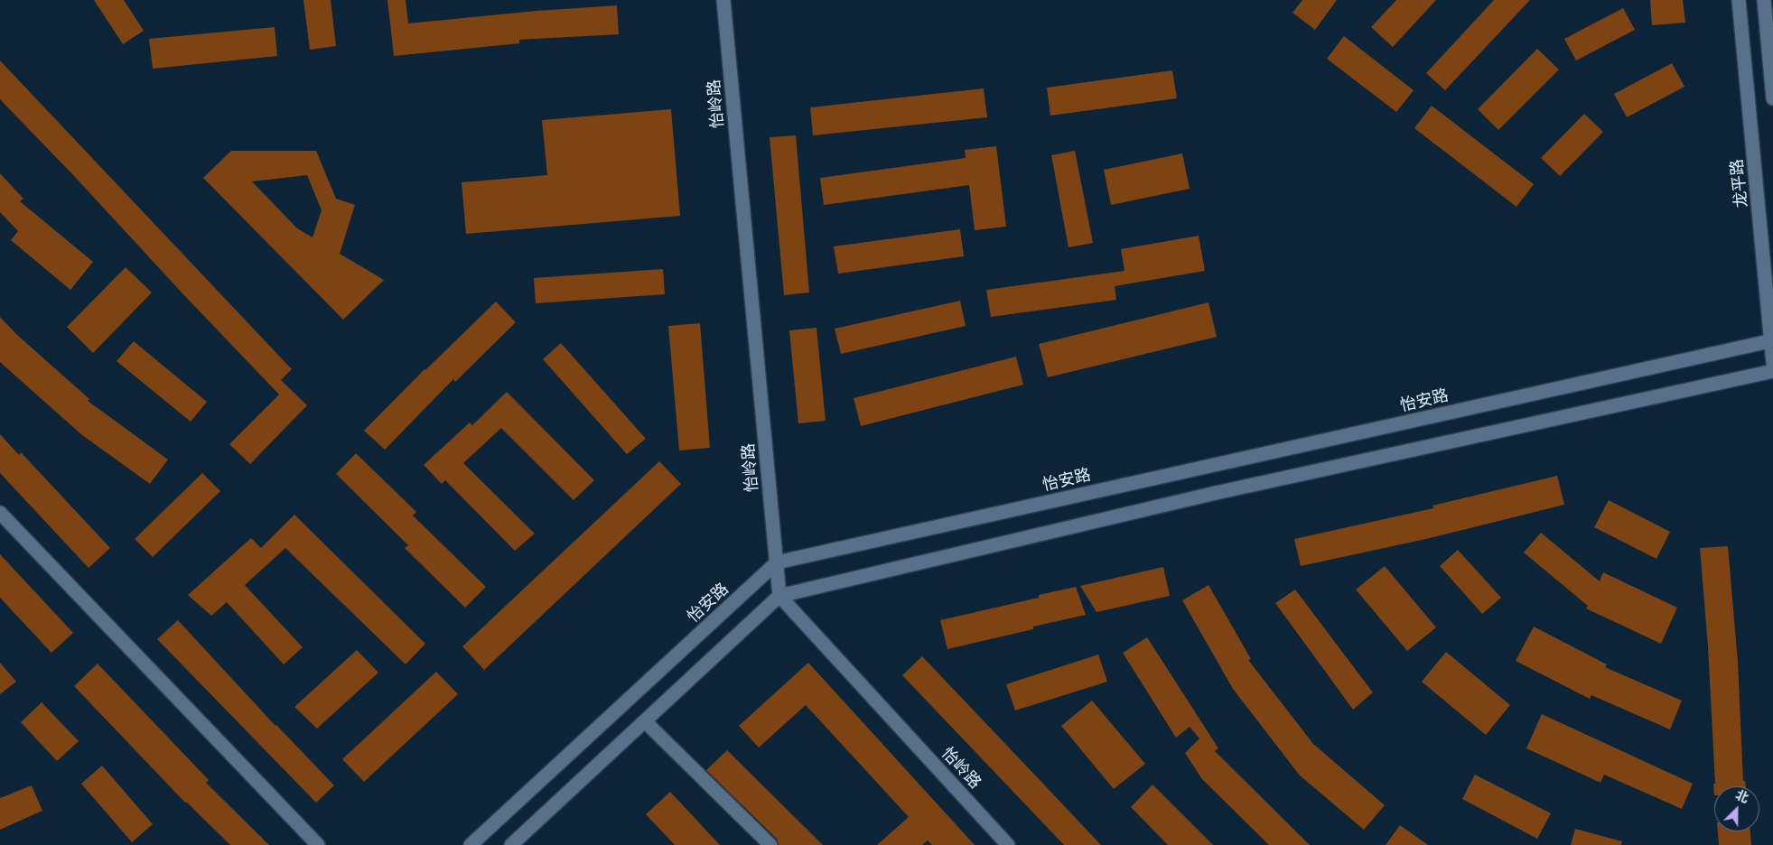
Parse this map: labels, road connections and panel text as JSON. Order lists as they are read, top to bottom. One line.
{"streets":{"street":["怡岭路","龙平路","怡安路"]},"crossings":[["怡岭路","怡安路"],["龙平路","怡安路"]],"north":"top right"}
